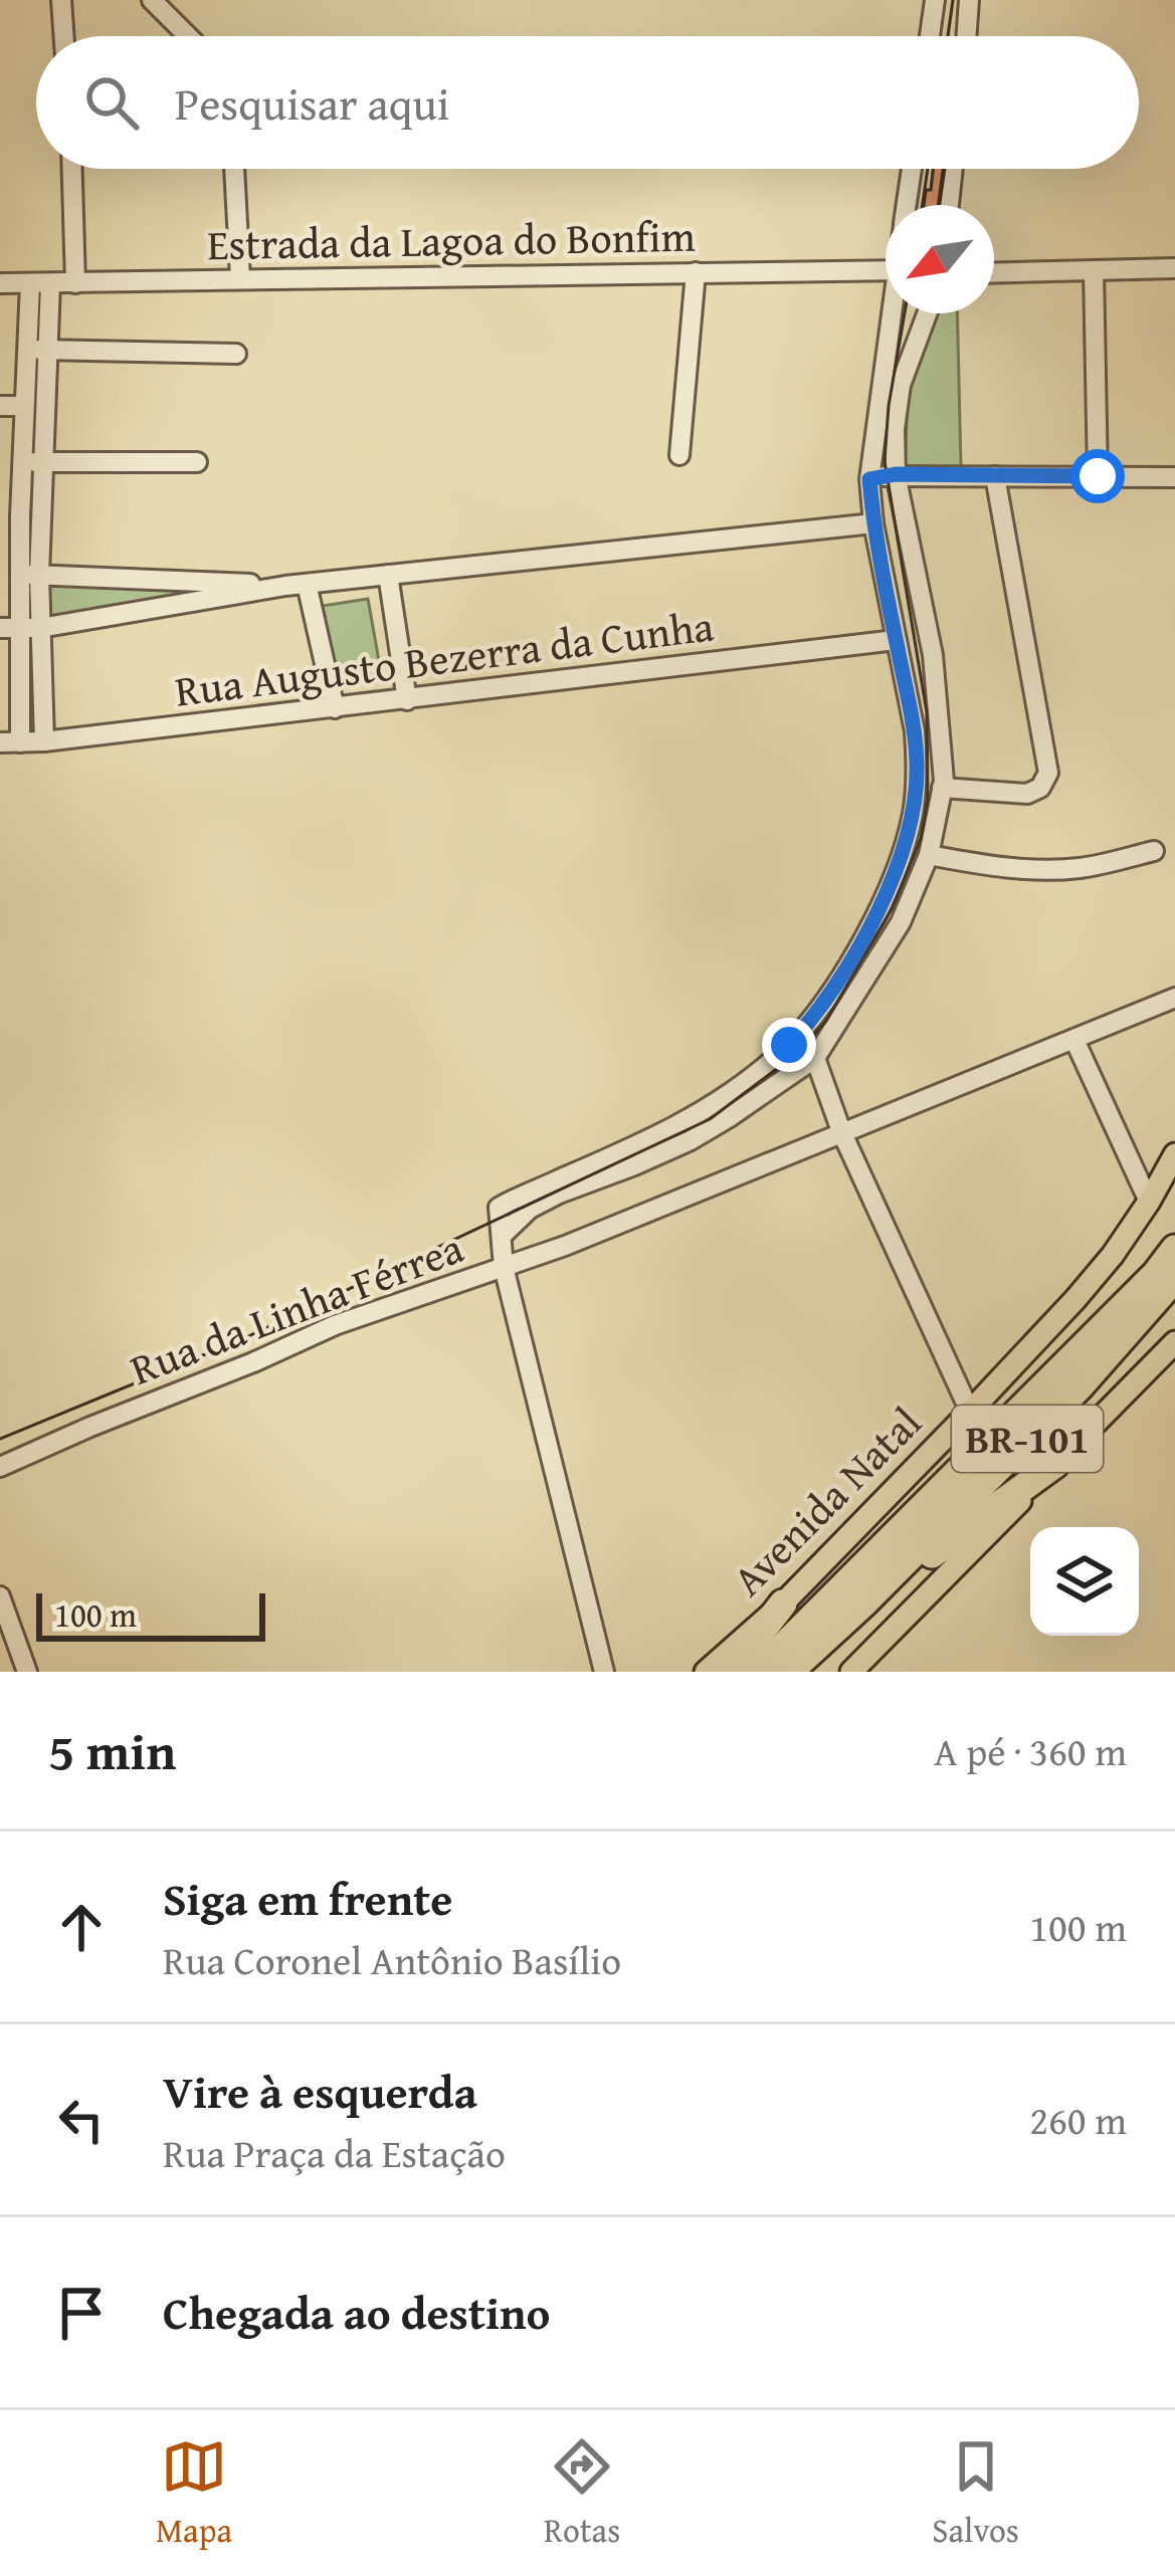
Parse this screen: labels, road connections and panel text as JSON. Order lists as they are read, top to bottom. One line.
{"streets":{"highway":["BR-101"],"main road":["Avenida Natal"],"street":["Estrada da Lagoa do Bonfim","Rua Augusto Bezerra da Cunha","Rua da Linha Férrea"]},"scale_bar":"100 m","north":"bottom left","page":{"search":"Pesquisar aqui","scale":"100 m","heading":["5 min","A pé · 360 m"],"list":[["Siga em frente","Rua Coronel Antônio Basílio","100 m"],["Vire à esquerda","Rua Praça da Estação","260 m"],"Chegada ao destino"],"nav":["Mapa","Rotas","Salvos"]}}
